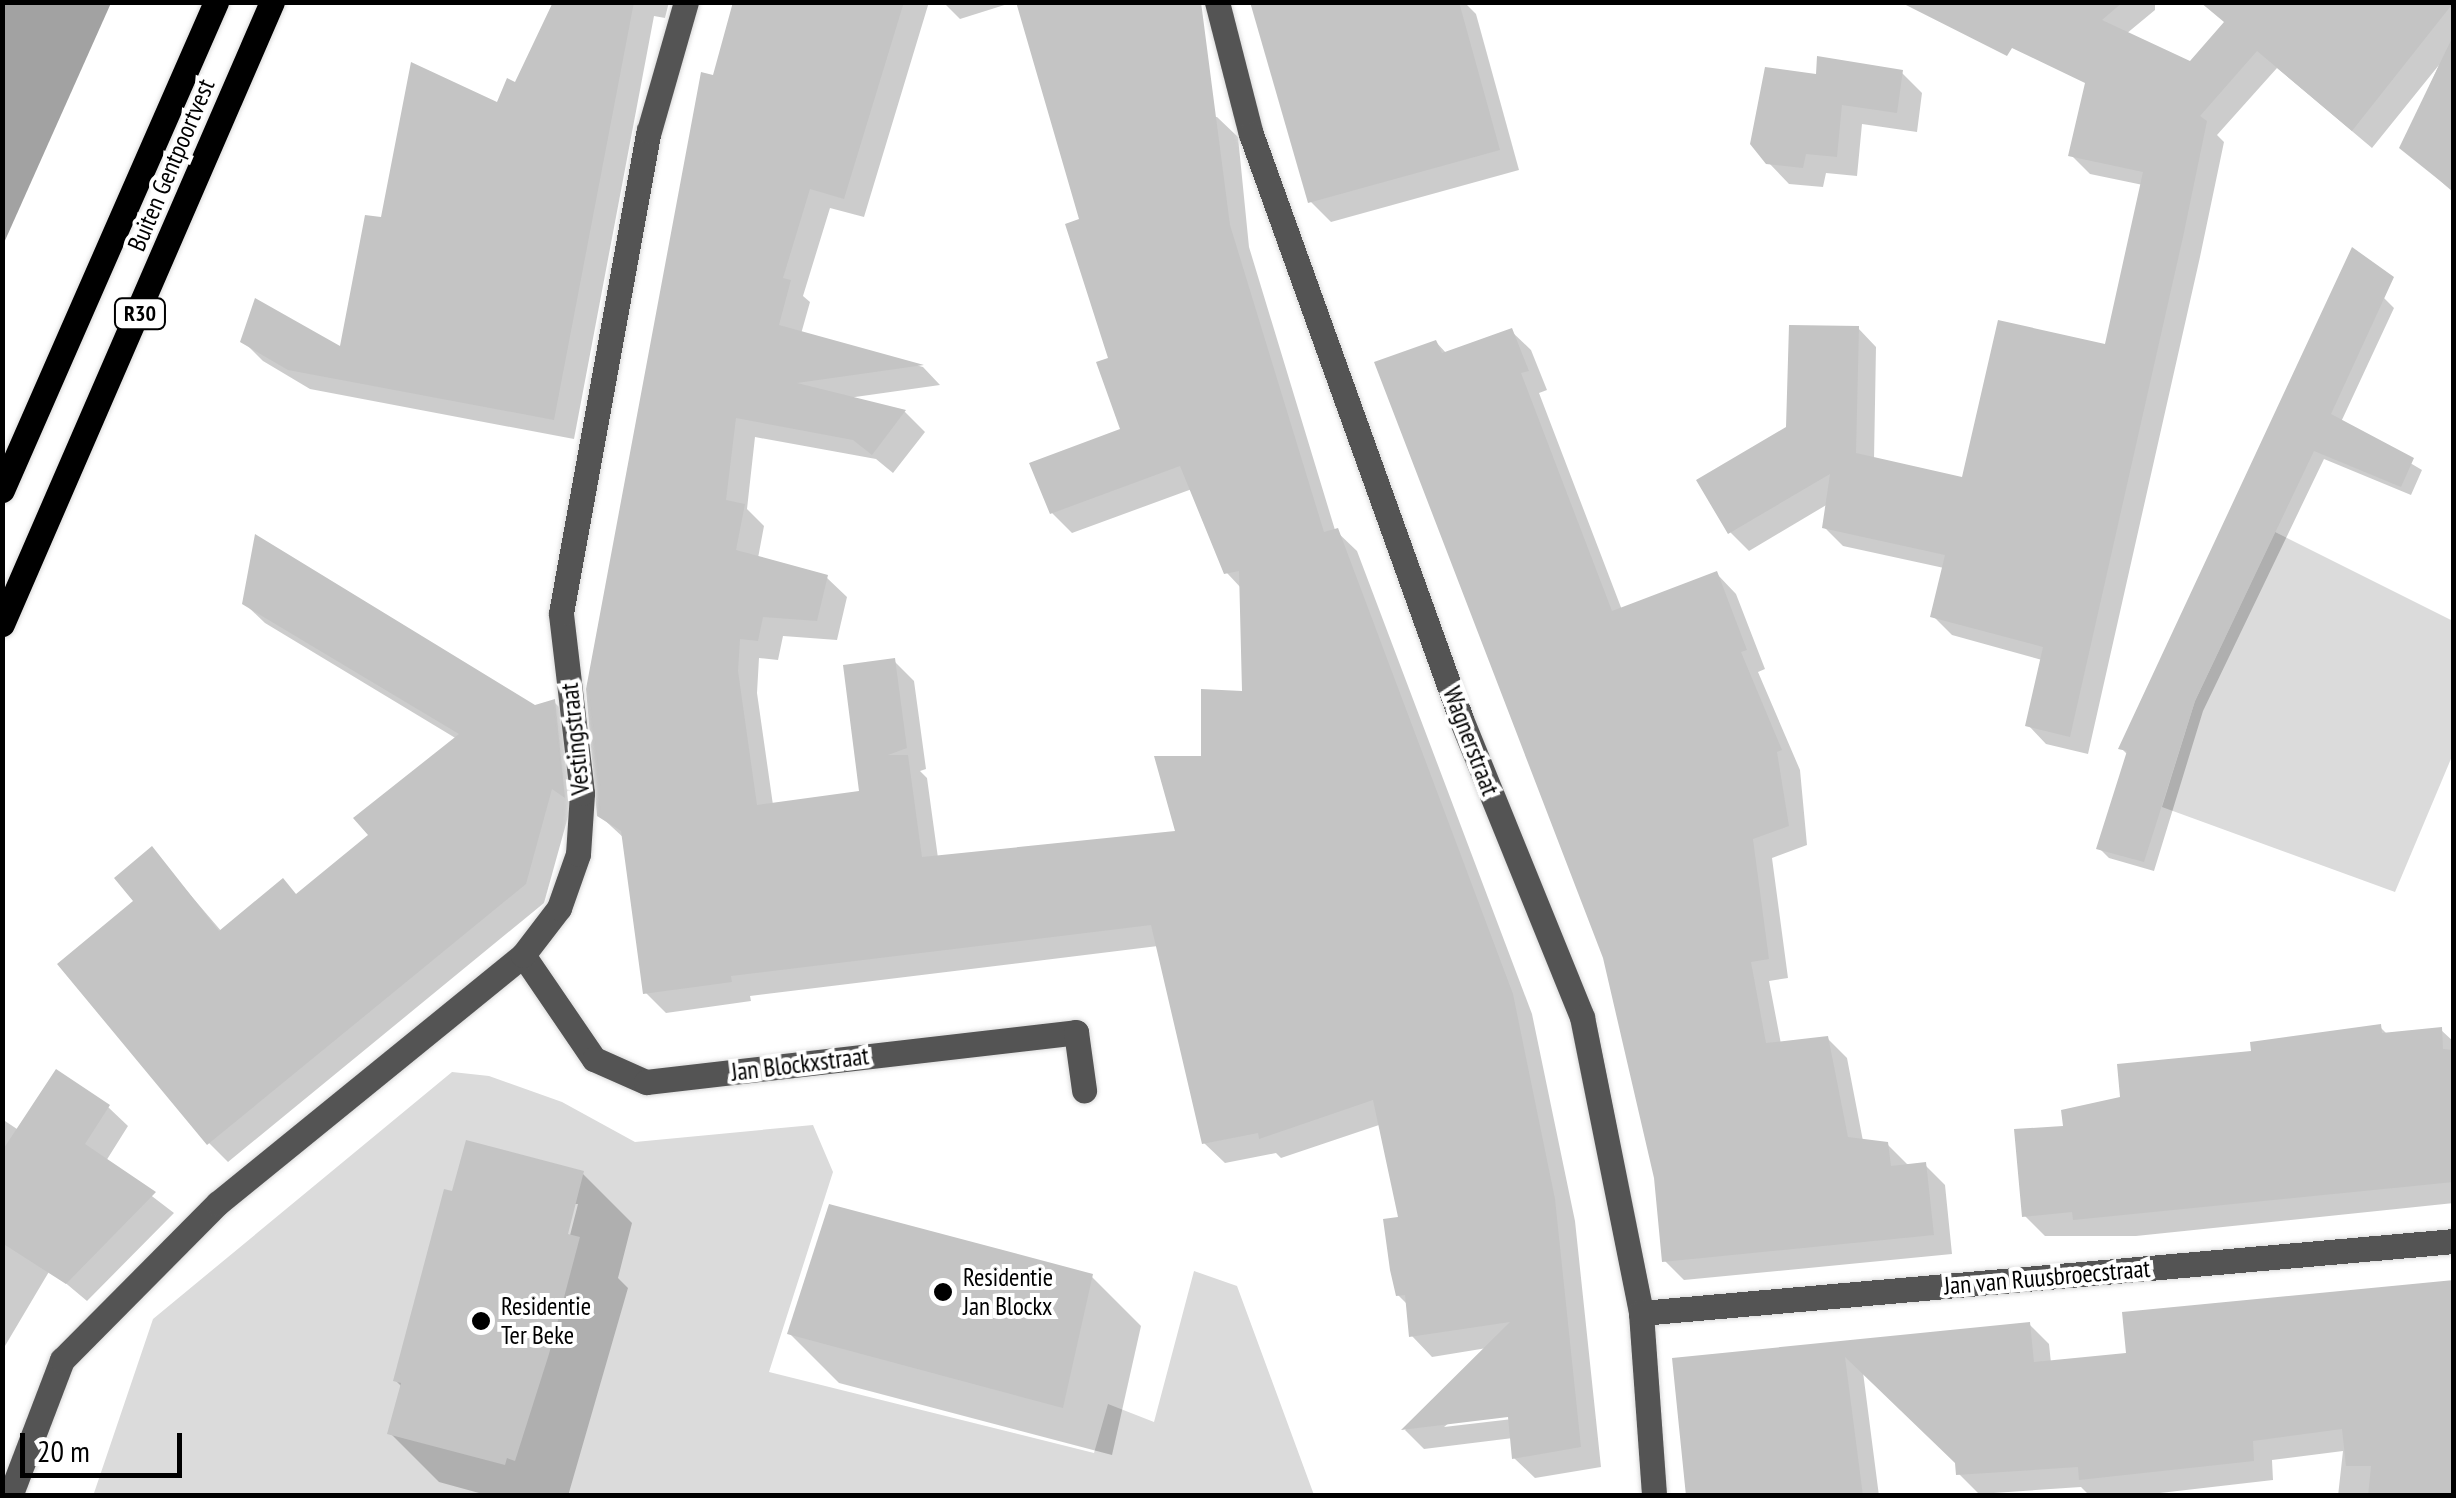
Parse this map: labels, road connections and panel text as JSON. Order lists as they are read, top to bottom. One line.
{"streets":{"main road":["Buiten Gentpoortvest","R30"],"street":["Vestingstraat","Wagnerstraat","Jan Blockxstraat","Jan van Ruusbroecstraat"]},"crossings":[["Vestingstraat","Jan Blockxstraat"],["Wagnerstraat","Jan van Ruusbroecstraat"]],"places":["Residentie Jan Blockx","Residentie Ter Beke"],"scale_bar":"20 m"}
